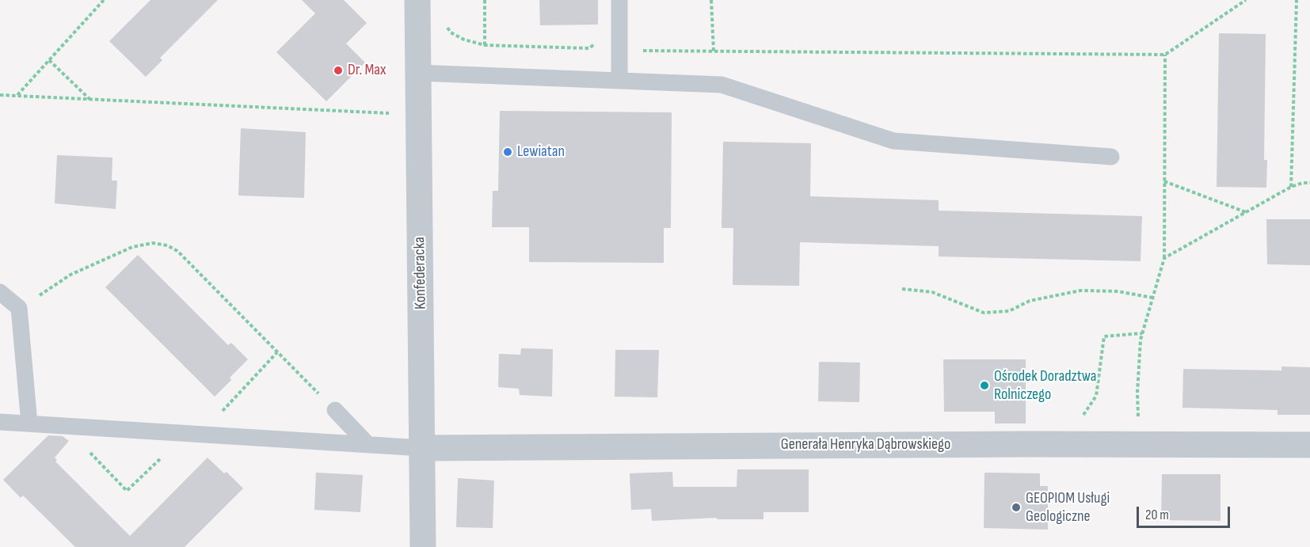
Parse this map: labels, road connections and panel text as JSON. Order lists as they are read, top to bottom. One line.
{"streets":{"street":["Konfederacka","Generała Henryka Dąbrowskiego"]},"crossings":[["Konfederacka","Generała Henryka Dąbrowskiego"]],"places":["Dr. Max","Lewiatan","Ośrodek Doradztwa Rolniczego","GEOPIOM Usługi Geologiczne"],"scale_bar":"20 m"}
